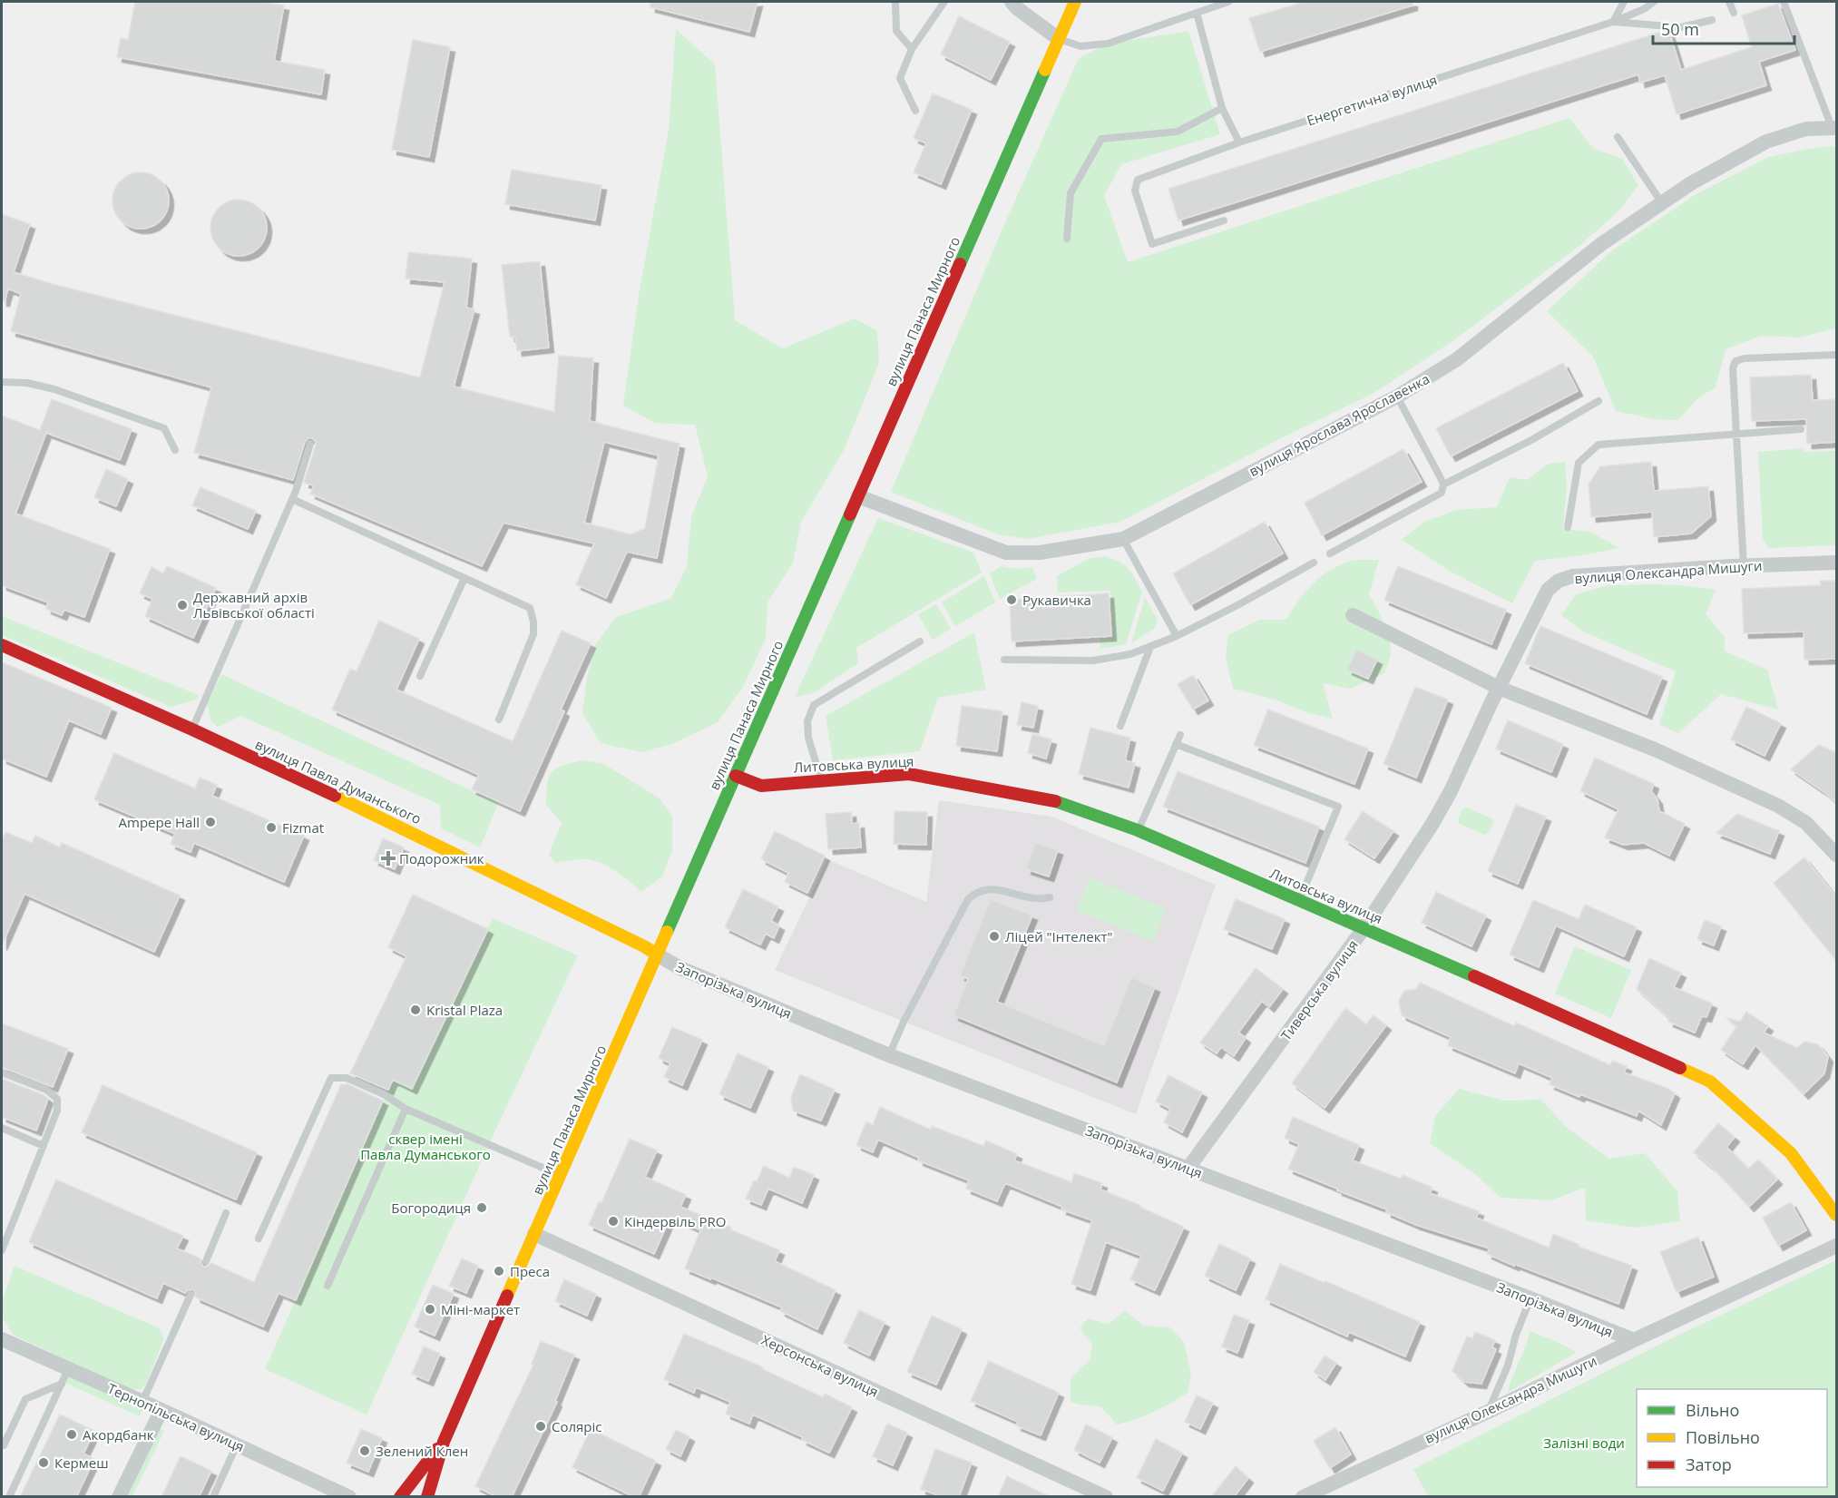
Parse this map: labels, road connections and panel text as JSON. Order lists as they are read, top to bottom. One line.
{"streets":{"street":["вулиця Панаса Мирного","вулиця Ярослава Ярославенка","вулиця Олександра Мишуги","Литовська вулиця","вулиця Павла Думанського","Запорізька вулиця","Тиверська вулиця","Херсонська вулиця","Тернопільська вулиця"],"lane":["Енергетична вулиця"]},"crossings":[["вулиця Панаса Мирного","вулиця Ярослава Ярославенка"],["вулиця Панаса Мирного","Литовська вулиця"],["вулиця Панаса Мирного","вулиця Павла Думанського"],["вулиця Панаса Мирного","Запорізька вулиця"],["вулиця Панаса Мирного","Херсонська вулиця"],["вулиця Олександра Мишуги","Запорізька вулиця"],["вулиця Олександра Мишуги","Тиверська вулиця"],["Литовська вулиця","Тиверська вулиця"],["вулиця Павла Думанського","Запорізька вулиця"],["Запорізька вулиця","Тиверська вулиця"]],"parks":["сквер імені Павла Думанського","Залізні води"],"places":{"other":["Рукавичка","Державний архів Львівської області","Ampepe Hall","Fizmat","Ліцей \"Інтелект\"","Kristal Plaza","Богородиця","Кіндервіль PRO","Преса","Міні-маркет","Соляріс","Акордбанк","Зелений Клен","Кермеш"],"health":["Подорожник"]},"legend":["Вільно","Повільно","Затор"],"scale_bar":"50 m"}
